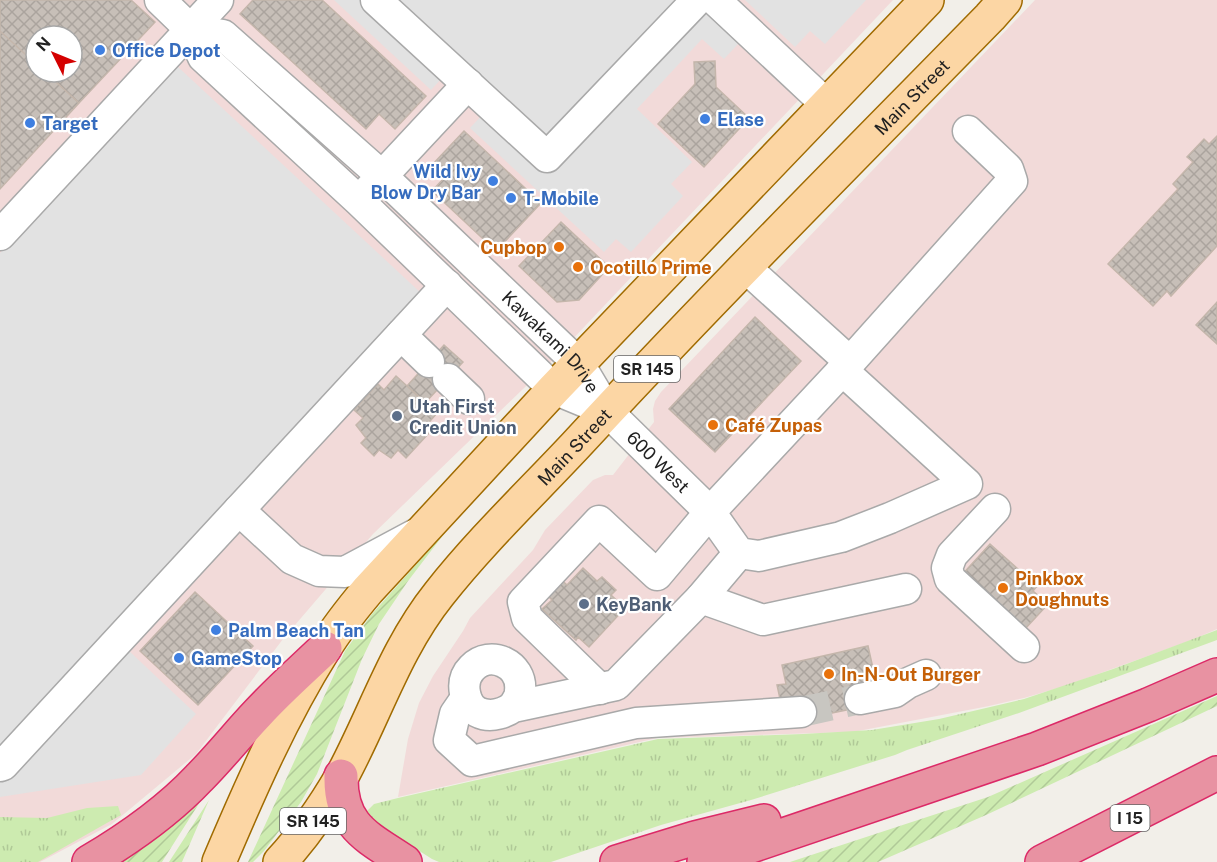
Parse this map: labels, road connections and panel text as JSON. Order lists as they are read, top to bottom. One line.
{"streets":{"highway":["I 15"],"main road":["Main Street","SR 145"],"street":["Kawakami Drive","600 West"]},"crossings":[["Main Street","Kawakami Drive"],["Main Street","600 West"],["Kawakami Drive","SR 145"],["Kawakami Drive","600 West"]],"places":["Office Depot","Elase","Target","Wild Ivy Blow Dry Bar","T-Mobile","Cupbop","Ocotillo Prime","Utah First Credit Union","Café Zupas","Pinkbox Doughnuts","KeyBank","Palm Beach Tan","GameStop","In-N-Out Burger"],"north":"top left"}
